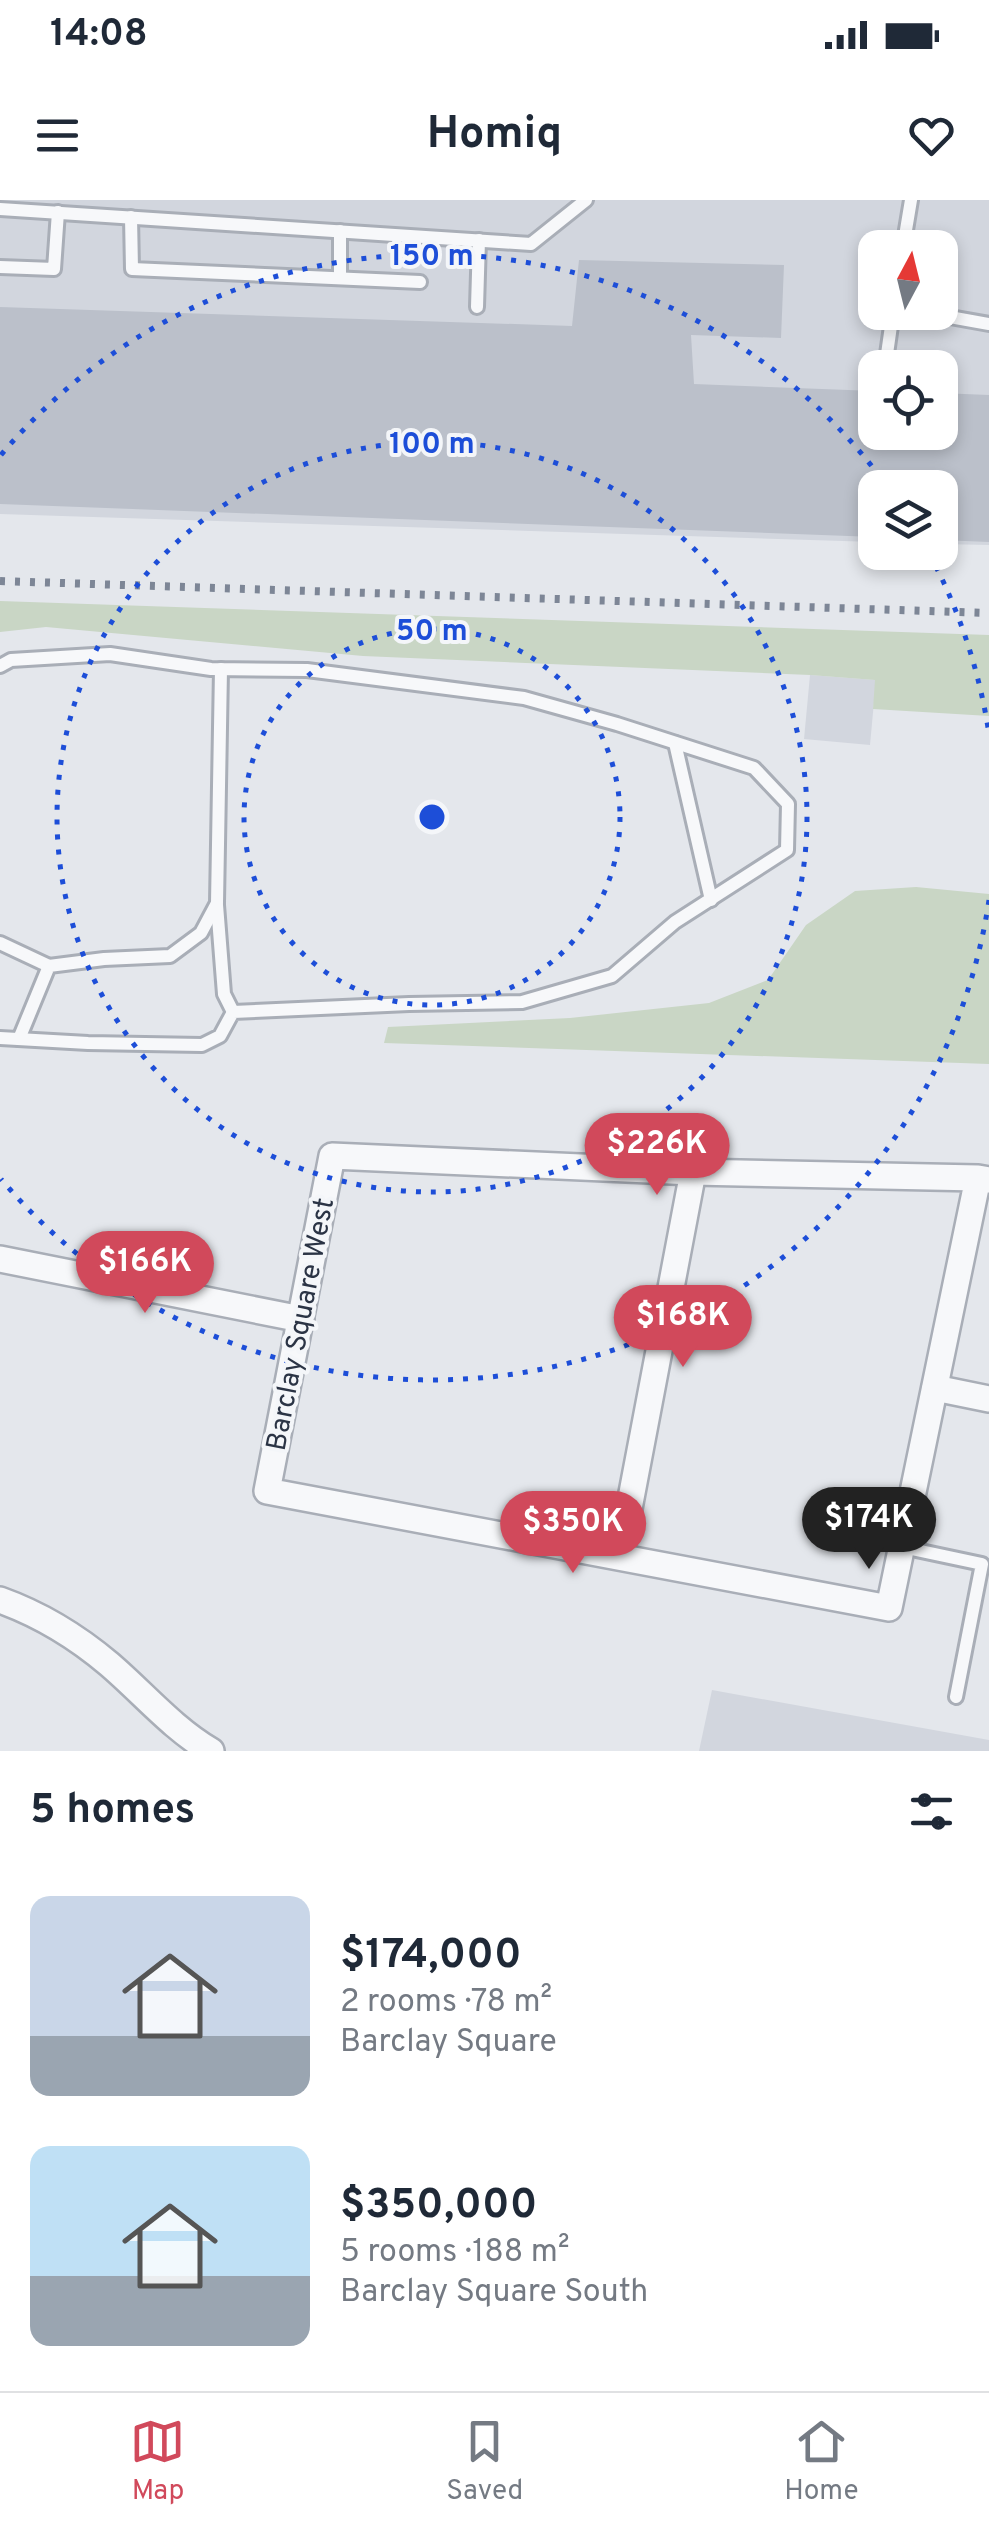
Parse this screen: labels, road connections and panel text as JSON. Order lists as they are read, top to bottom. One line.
{"streets":{"street":["Barclay Square West"]},"north":"top","page":{"status":"14:08","header":"Homiq","price":["$226K","$166K","$168K","$174K","$350K"],"heading":"5 homes","list":[{"name":"$174,000","note":"2 rooms · 78 m² · Barclay Square"},{"name":"$350,000","note":"5 rooms · 188 m² · Barclay Square South"}],"tabs":["Map","Saved","Home"]},"rings":["150 m","100 m","50 m"]}
